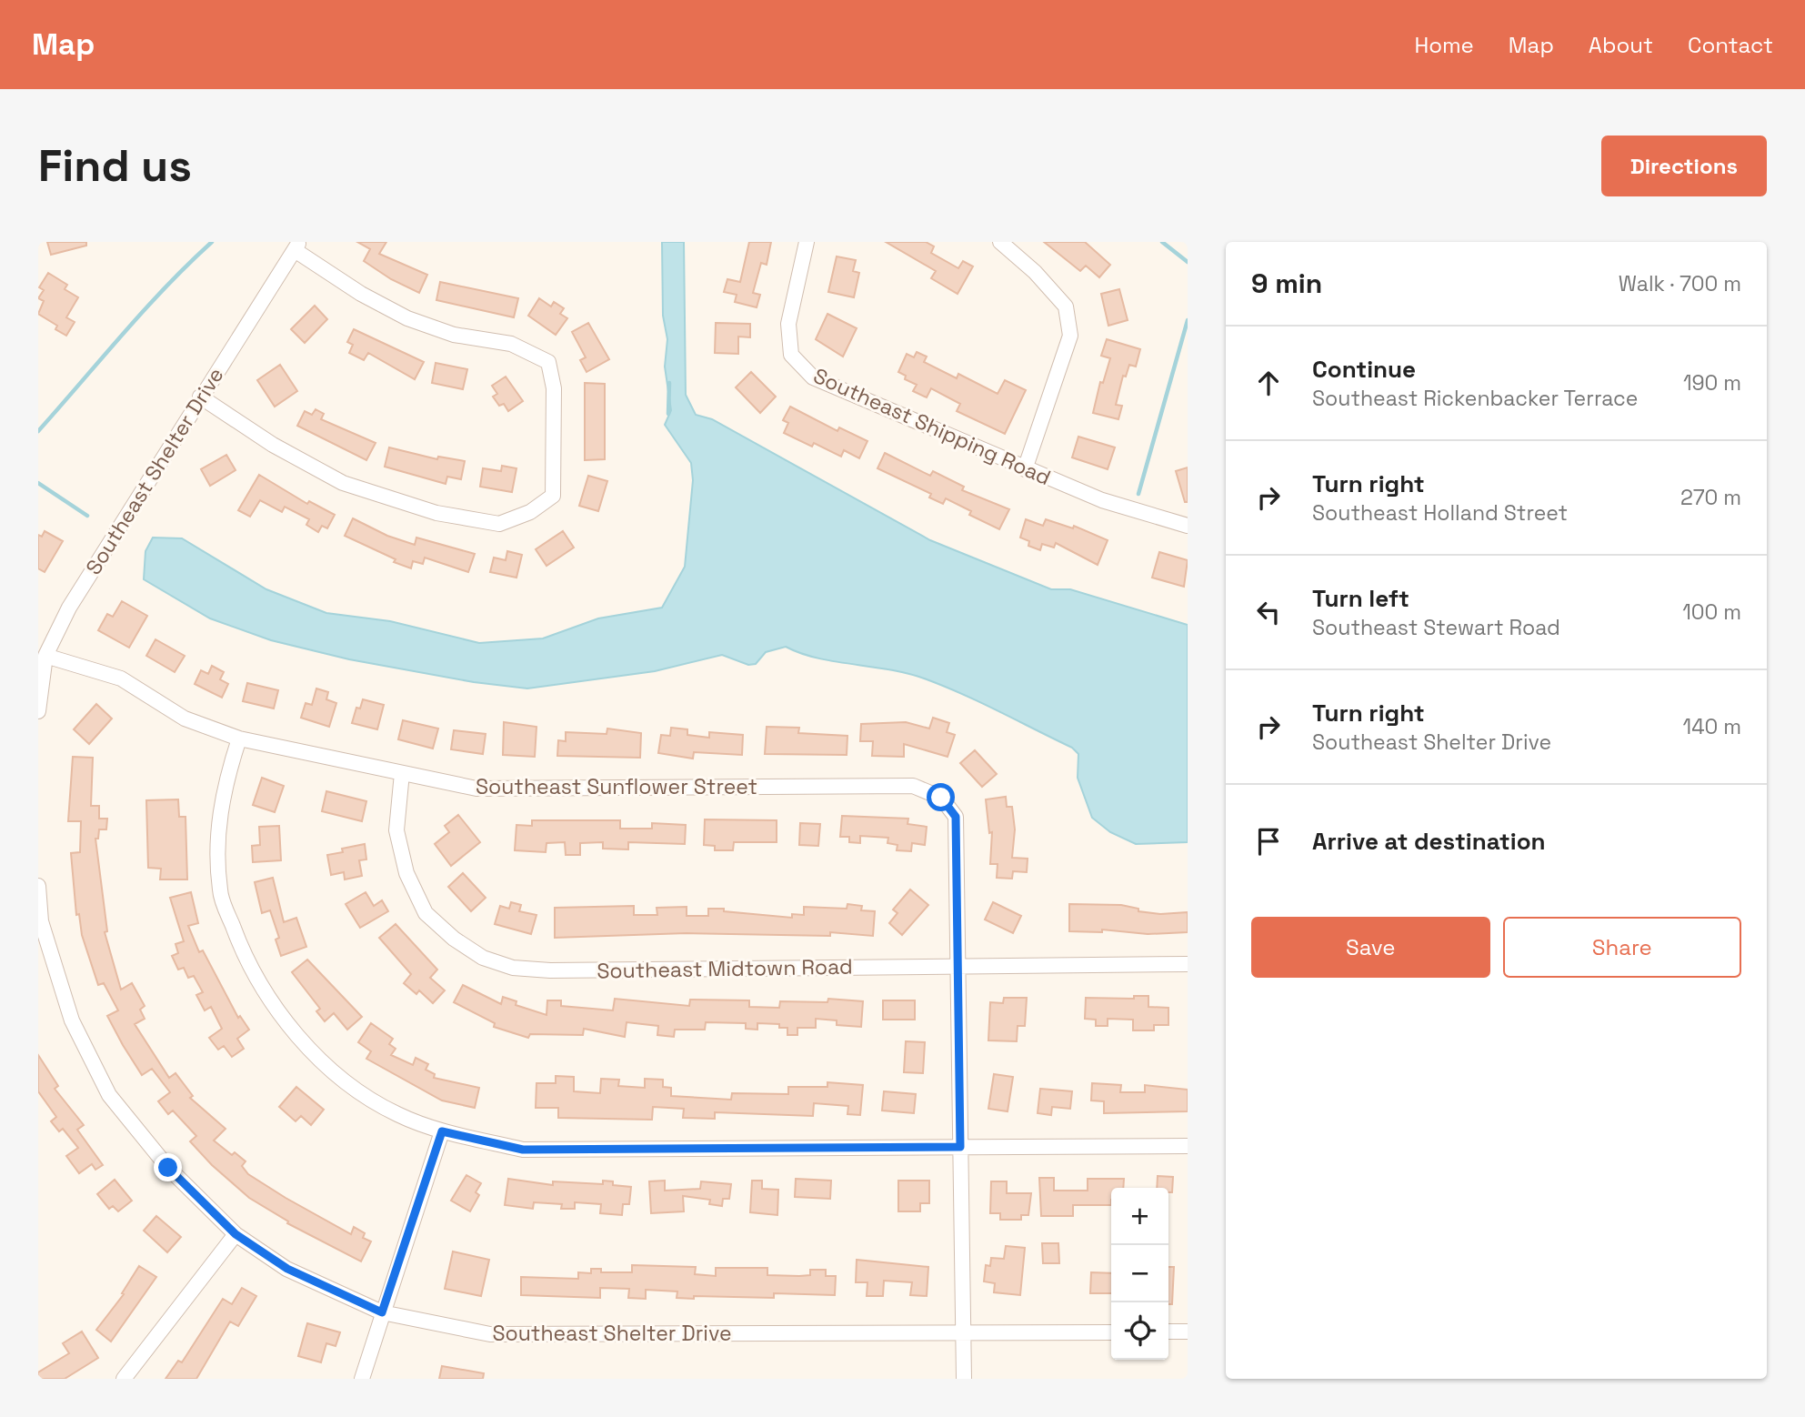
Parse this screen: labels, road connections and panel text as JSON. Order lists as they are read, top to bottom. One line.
{"streets":{"street":["Southeast Shipping Road","Southeast Shelter Drive","Southeast Sunflower Street","Southeast Midtown Road"]},"crossings":[["Southeast Shelter Drive","Southeast Sunflower Street"],["Southeast Sunflower Street","Southeast Midtown Road"]],"page":{"header":"Map","nav":["Home","Map","About","Contact"],"buttons":["Directions",["Save","Share"]],"title":"Find us","heading":["9 min","Walk · 700 m"],"list":[["Continue","Southeast Rickenbacker Terrace","190 m"],["Turn right","Southeast Holland Street","270 m"],["Turn left","Southeast Stewart Road","100 m"],["Turn right","Southeast Shelter Drive","140 m"],"Arrive at destination"],"map_buttons":["+","−"]}}
